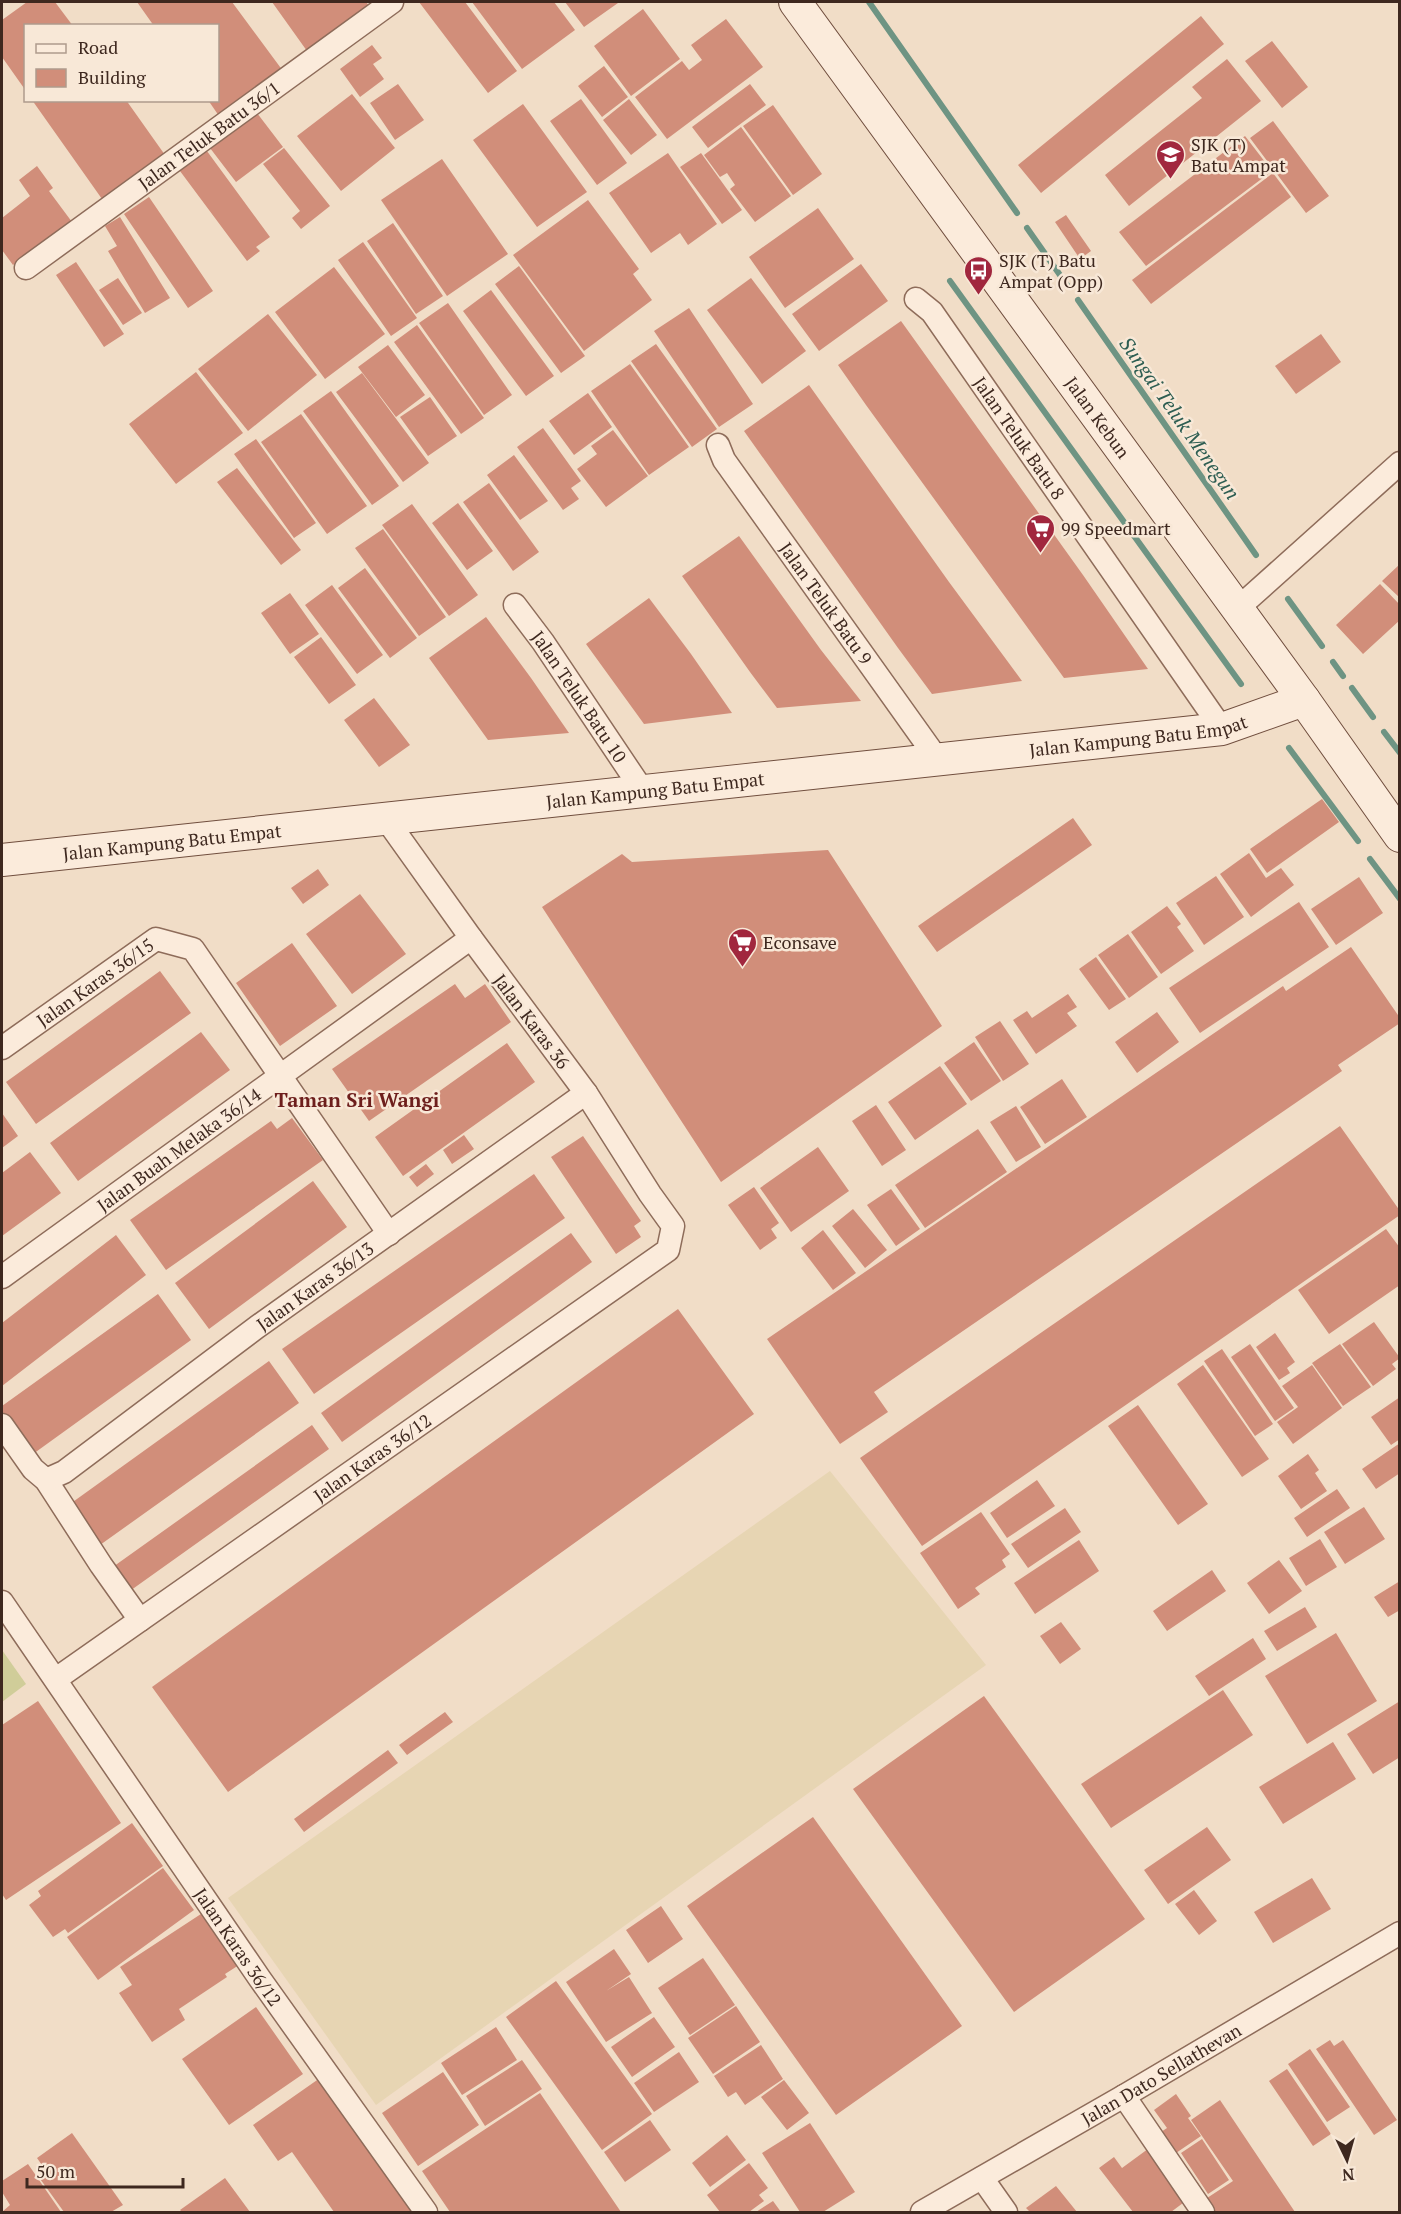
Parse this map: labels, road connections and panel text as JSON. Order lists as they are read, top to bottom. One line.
{"streets":{"main road":["Jalan Kebun","Jalan Kampung Batu Empat"],"street":["Jalan Teluk Batu 36/1","Jalan Teluk Batu 8","Jalan Teluk Batu 9","Jalan Teluk Batu 10","Jalan Karas 36/15","Jalan Karas 36","Jalan Buah Melaka 36/14","Jalan Karas 36/13","Jalan Karas 36/12","Jalan Dato Sellathevan"]},"crossings":[["Jalan Kebun","Jalan Kampung Batu Empat"],["Jalan Teluk Batu 8","Jalan Kampung Batu Empat"],["Jalan Teluk Batu 9","Jalan Kampung Batu Empat"],["Jalan Teluk Batu 10","Jalan Kampung Batu Empat"],["Jalan Kampung Batu Empat","Jalan Karas 36"],["Jalan Karas 36/15","Jalan Buah Melaka 36/14"],["Jalan Karas 36","Jalan Buah Melaka 36/14"],["Jalan Karas 36","Jalan Karas 36/13"],["Jalan Karas 36","Jalan Karas 36/12"]],"districts":["Taman Sri Wangi"],"water":["Sungai Teluk Menegun"],"places":{"school or university":["SJK (T) Batu Ampat"],"bus stop":["SJK (T) Batu Ampat (Opp)"],"supermarket":["99 Speedmart","Econsave"]},"legend":["Road","Building"],"scale_bar":"50 m","north":"bottom"}
